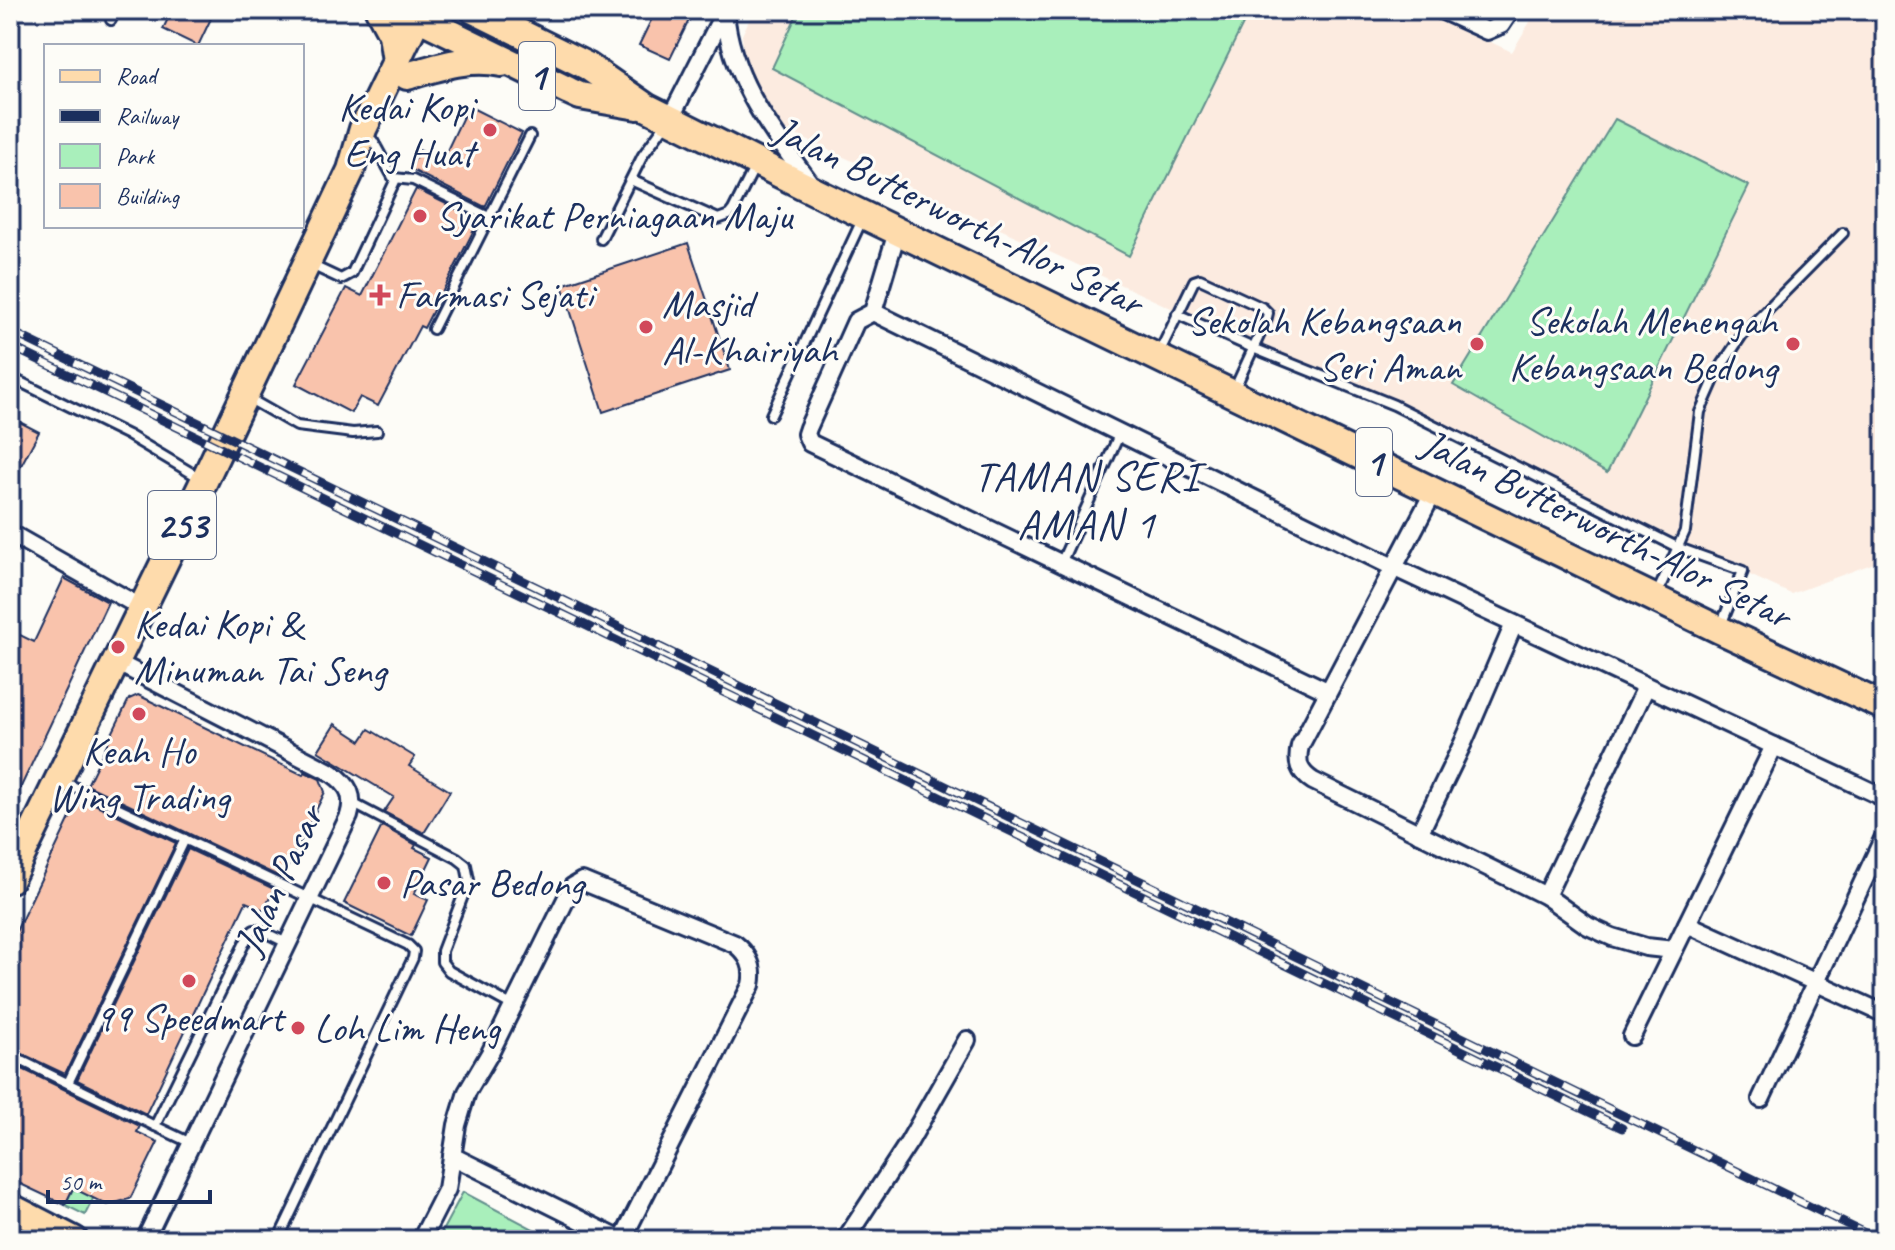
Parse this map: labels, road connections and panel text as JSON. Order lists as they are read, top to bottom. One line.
{"streets":{"main road":["1","Jalan Butterworth-Alor Setar","253"],"street":["Jalan Pasar"]},"crossings":[["Jalan Butterworth-Alor Setar","253"],["253","Jalan Pasar"]],"districts":["TAMAN SERI AMAN 1"],"places":{"other":["Kedai Kopi Eng Huat","Syarikat Perniagaan Maju","Masjid Al-Khairiyah","Sekolah Kebangsaan Seri Aman","Sekolah Menengah Kebangsaan Bedong","Kedai Kopi & Minuman Tai Seng","Keah Ho Wing Trading","Pasar Bedong","99 Speedmart","Loh Lim Heng"],"health":["Farmasi Sejati"]},"legend":["Road","Railway","Park","Building"],"scale_bar":"50 m"}
